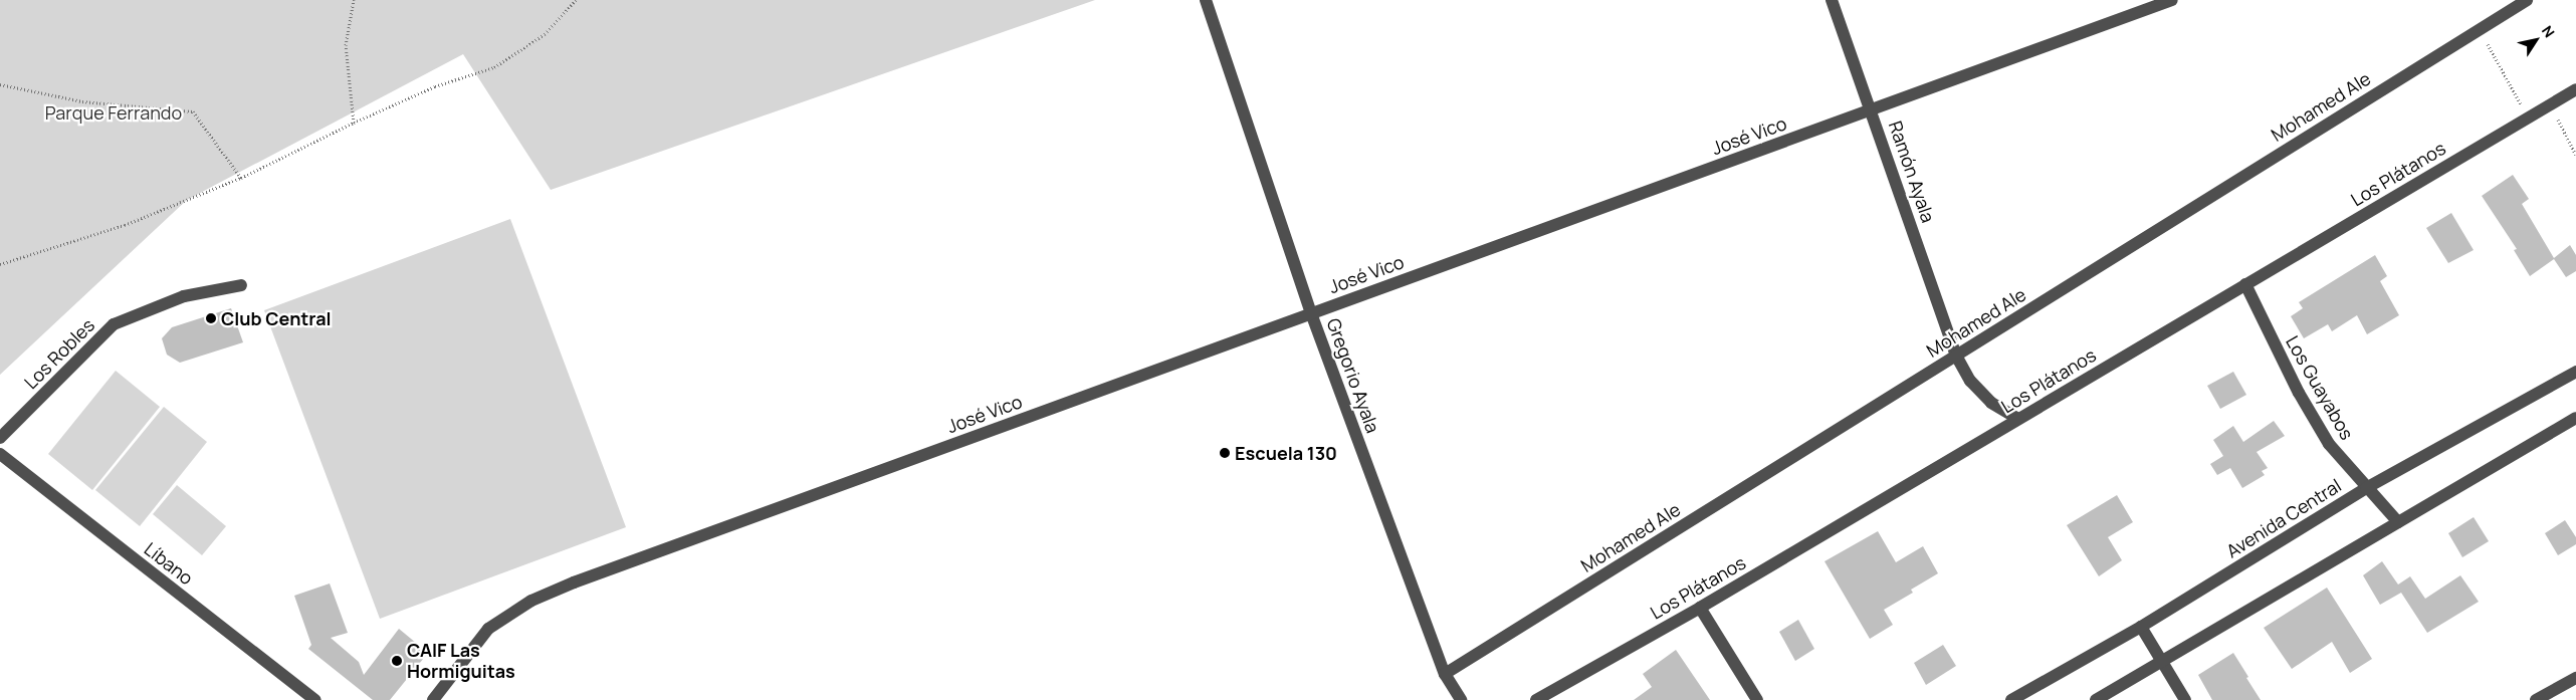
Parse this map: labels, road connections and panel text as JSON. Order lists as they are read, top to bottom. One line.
{"streets":{"street":["Mohamed Ale","José Vico","Ramón Ayala","Los Plátanos","Los Robles","Gregorio Ayala","Los Guayabos","Avenida Central","Líbano"]},"crossings":[["Mohamed Ale","Ramón Ayala"],["Mohamed Ale","Gregorio Ayala"],["José Vico","Ramón Ayala"],["José Vico","Gregorio Ayala"],["Ramón Ayala","Los Plátanos"],["Los Plátanos","Los Guayabos"],["Los Guayabos","Avenida Central"]],"parks":["Parque Ferrando"],"places":["Club Central","Escuela 130","CAIF Las Hormiguitas"],"north":"top right"}
